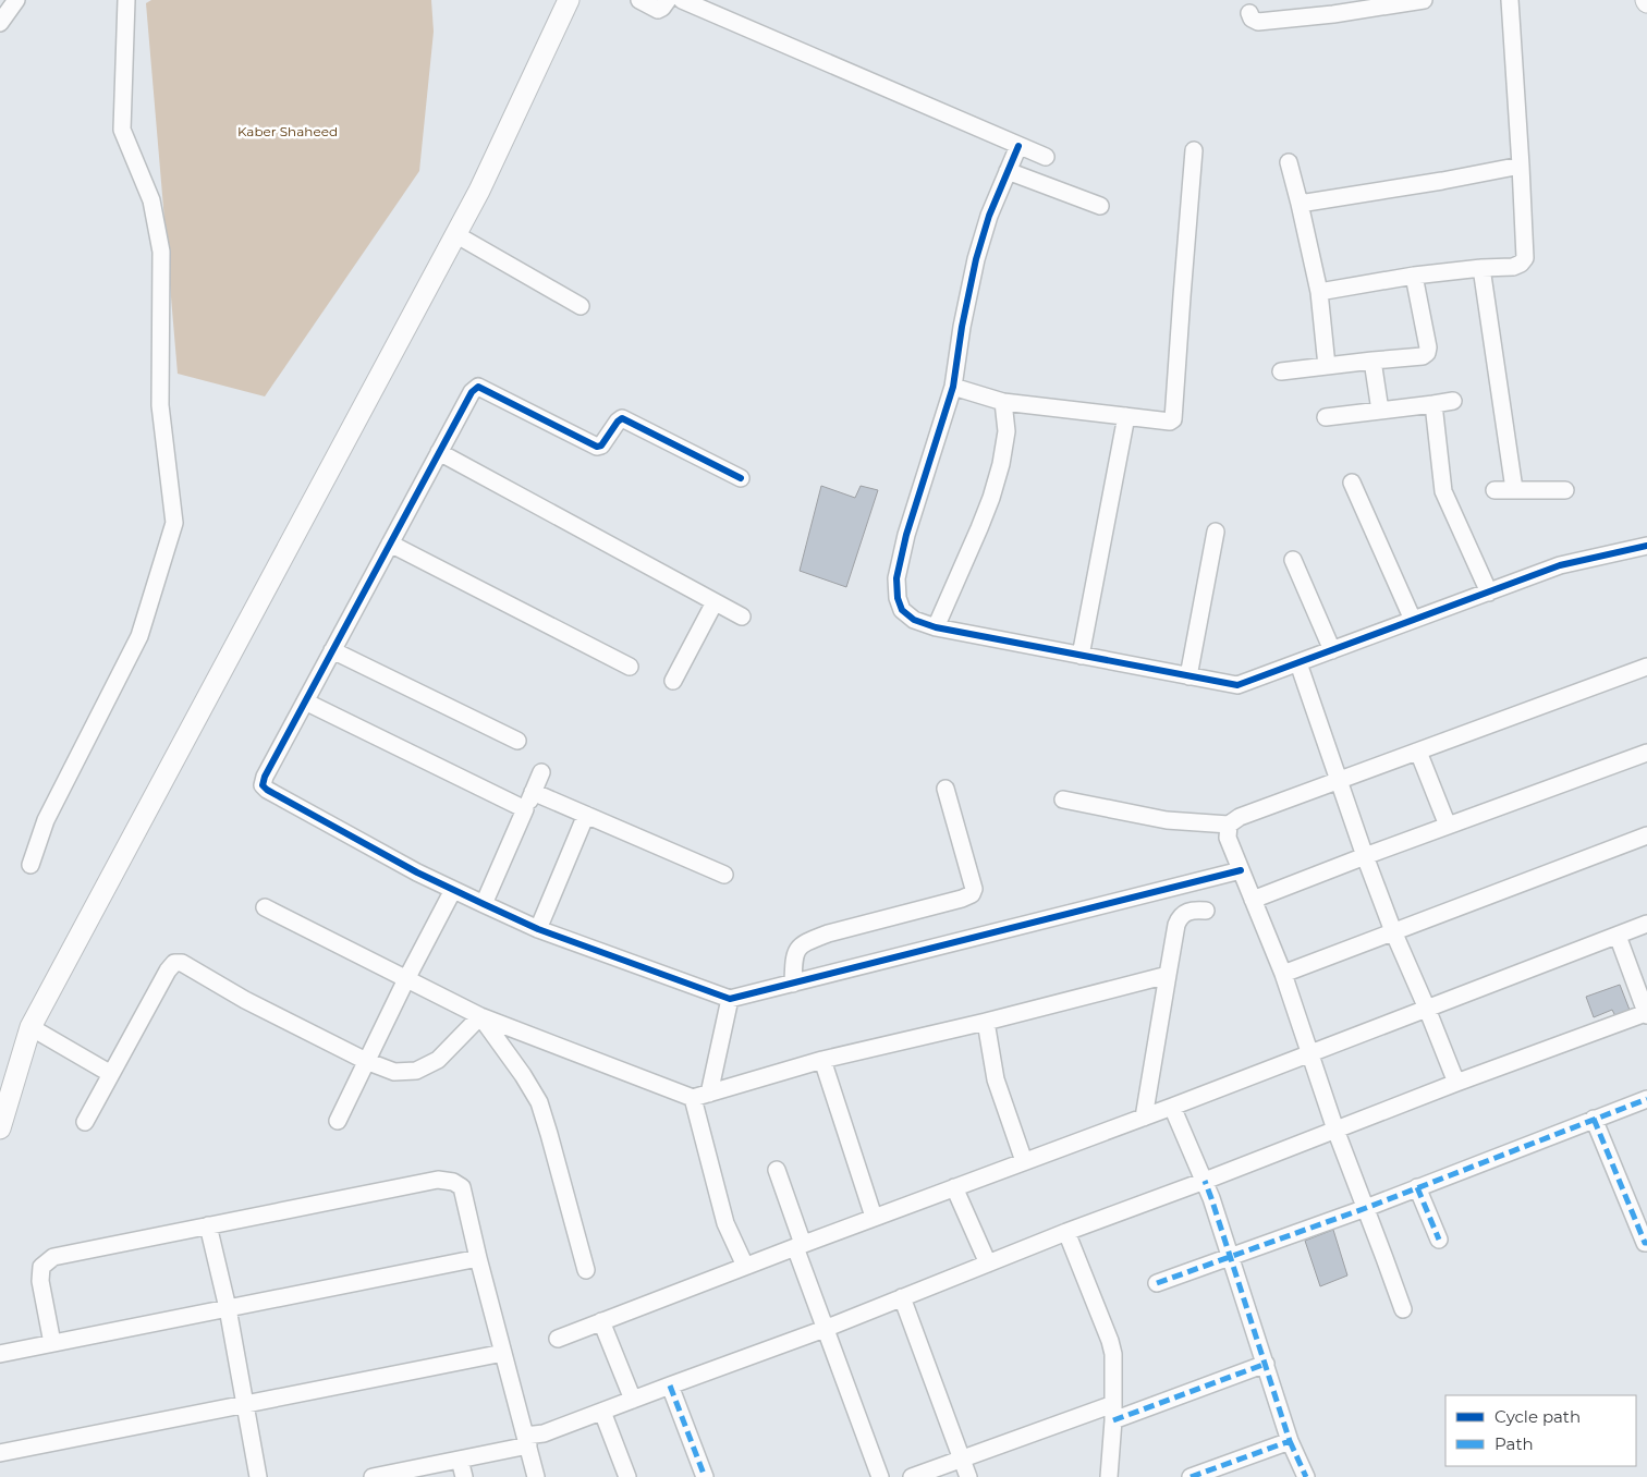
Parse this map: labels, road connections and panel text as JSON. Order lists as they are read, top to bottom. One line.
{"parks":["Kaber Shaheed"],"legend":["Cycle path","Path"]}
